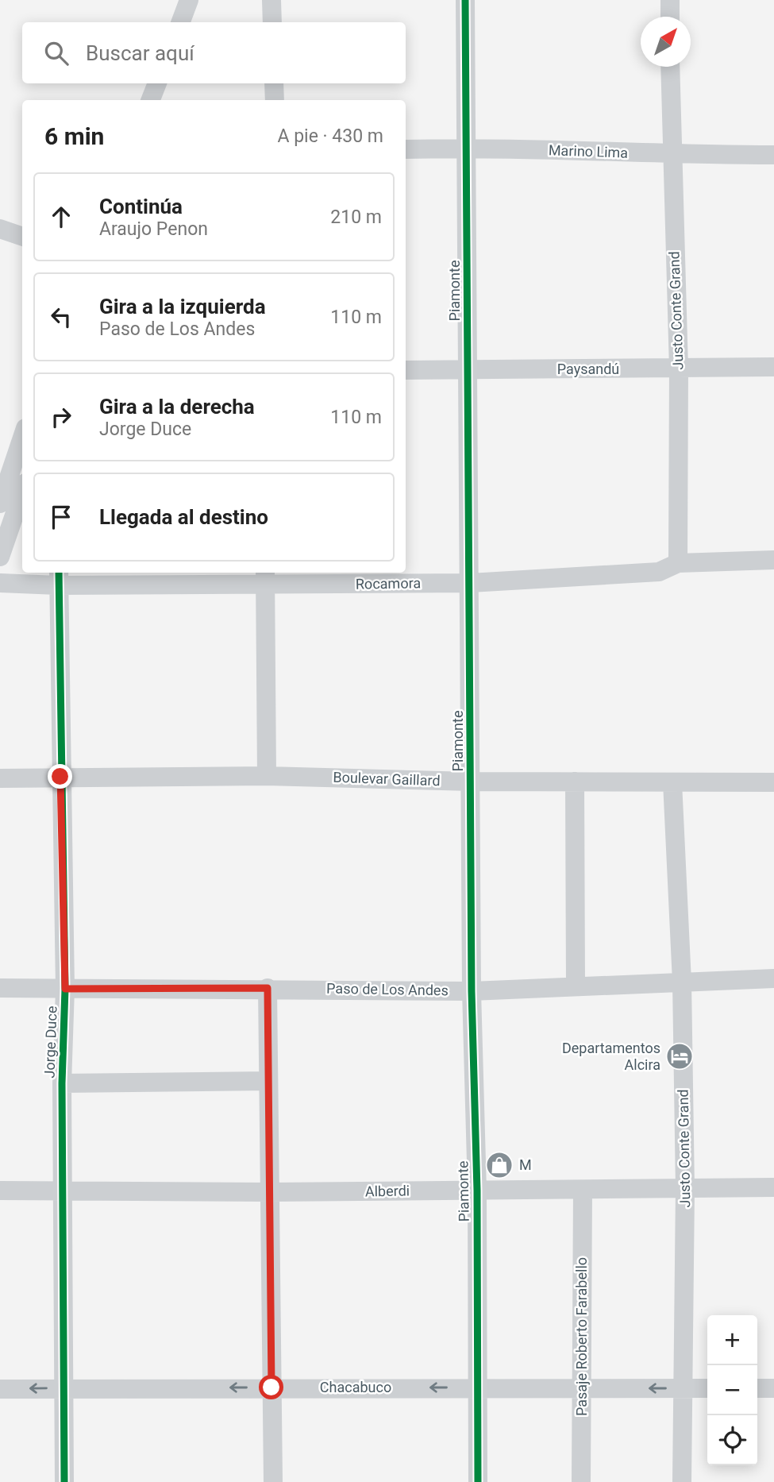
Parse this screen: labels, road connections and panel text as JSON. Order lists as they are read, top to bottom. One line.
{"streets":{"street":["Marino Lima","Piamonte","Justo Conte Grand","Paysandú","Rocamora","Boulevar Gaillard","Paso de Los Andes","Jorge Duce","Alberdi","Pasaje Roberto Farabello","Chacabuco"]},"crossings":[["Marino Lima","Piamonte"],["Marino Lima","Justo Conte Grand"],["Piamonte","Paysandú"],["Piamonte","Rocamora"],["Piamonte","Boulevar Gaillard"],["Piamonte","Paso de Los Andes"],["Piamonte","Alberdi"],["Piamonte","Chacabuco"],["Justo Conte Grand","Paysandú"],["Justo Conte Grand","Rocamora"],["Justo Conte Grand","Boulevar Gaillard"],["Justo Conte Grand","Paso de Los Andes"],["Justo Conte Grand","Alberdi"],["Justo Conte Grand","Chacabuco"],["Rocamora","Jorge Duce"],["Boulevar Gaillard","Jorge Duce"],["Paso de Los Andes","Jorge Duce"],["Jorge Duce","Alberdi"],["Jorge Duce","Chacabuco"],["Alberdi","Pasaje Roberto Farabello"],["Pasaje Roberto Farabello","Chacabuco"]],"one_way":["Chacabuco"],"places":{"hotel":["Departamentos Alcira"],"shop":["M"]},"north":"top right","page":{"search":"Buscar aquí","heading":["6 min","A pie · 430 m"],"list":[["Continúa","Araujo Penon","210 m"],["Gira a la izquierda","Paso de Los Andes","110 m"],["Gira a la derecha","Jorge Duce","110 m"],"Llegada al destino"],"map_buttons":["+","−"]}}
